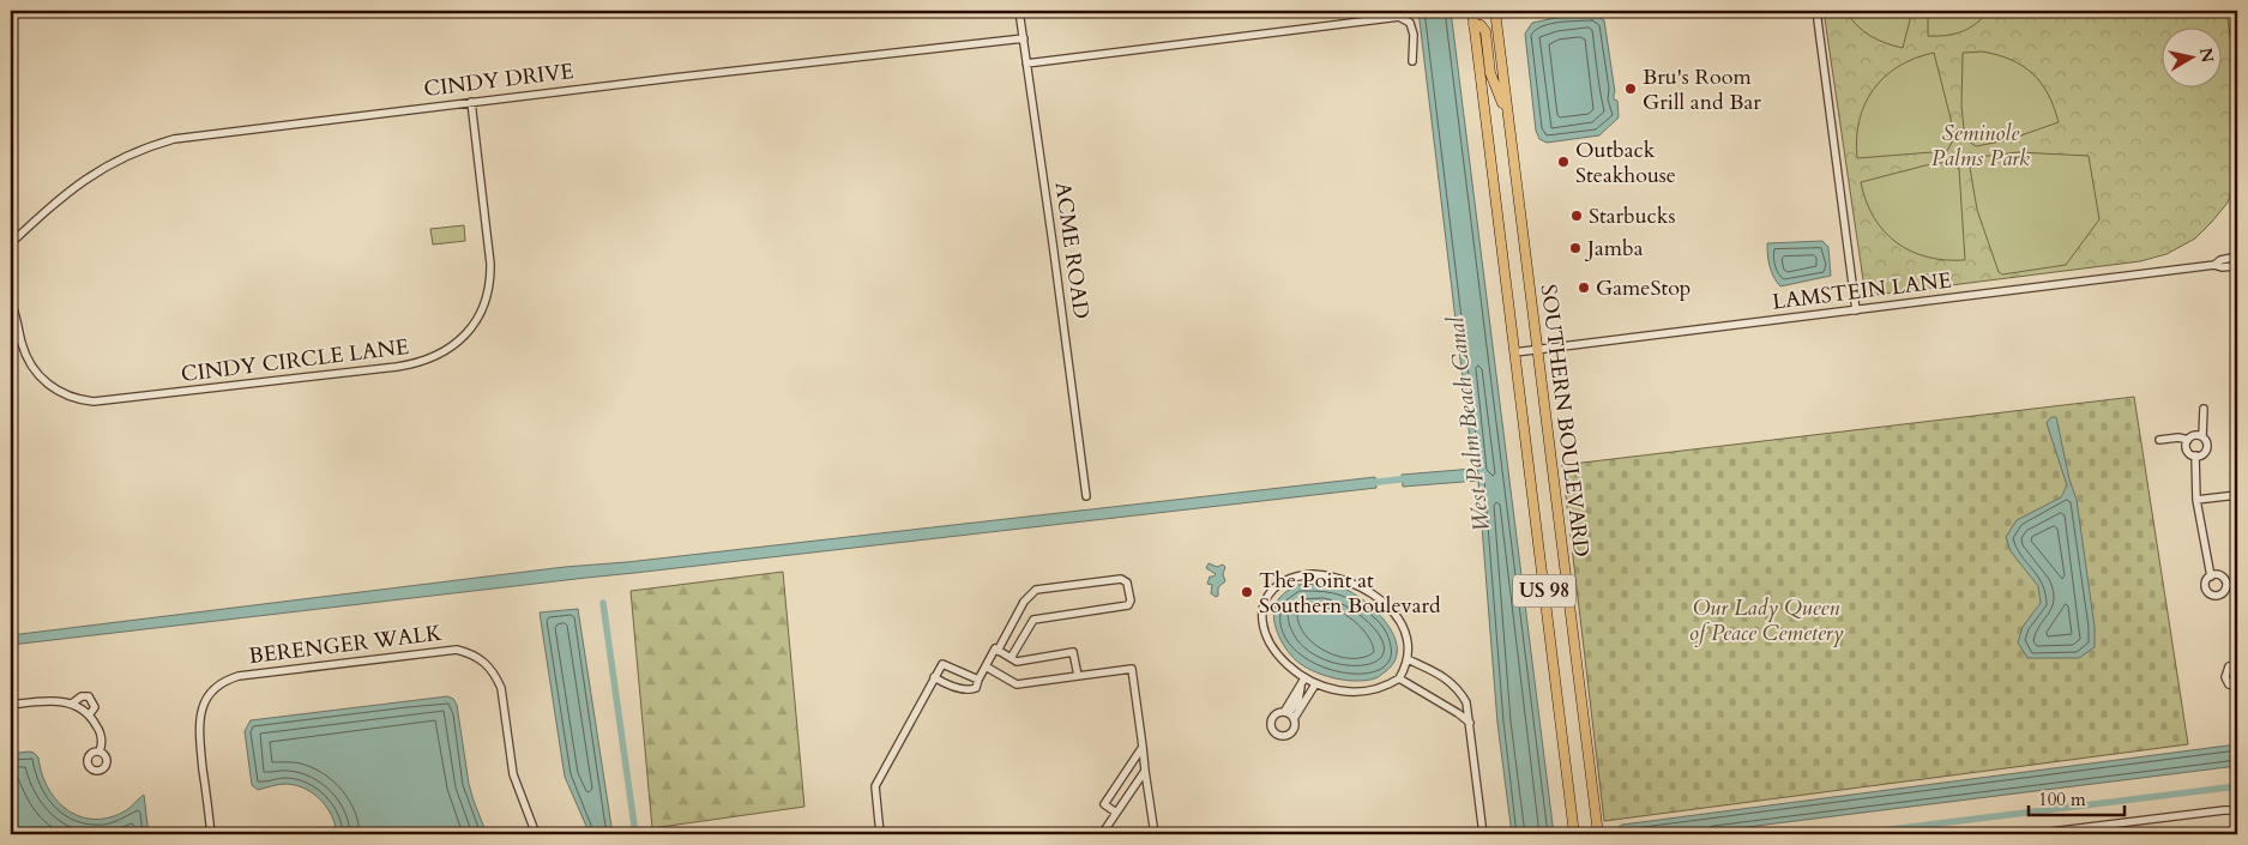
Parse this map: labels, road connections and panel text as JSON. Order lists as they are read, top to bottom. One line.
{"streets":{"highway":["SOUTHERN BOULEVARD","US 98"],"street":["CINDY DRIVE","ACME ROAD","LAMSTEIN LANE","CINDY CIRCLE LANE","BERENGER WALK"]},"crossings":[["CINDY DRIVE","ACME ROAD"],["CINDY DRIVE","CINDY CIRCLE LANE"],["LAMSTEIN LANE","SOUTHERN BOULEVARD"]],"water":["West Palm Beach Canal"],"parks":["Seminole Palms Park","Our Lady Queen of Peace Cemetery"],"places":["Bru's Room Grill and Bar","Outback Steakhouse","Starbucks","Jamba","GameStop","The Point at Southern Boulevard"],"scale_bar":"100 m","north":"right"}
